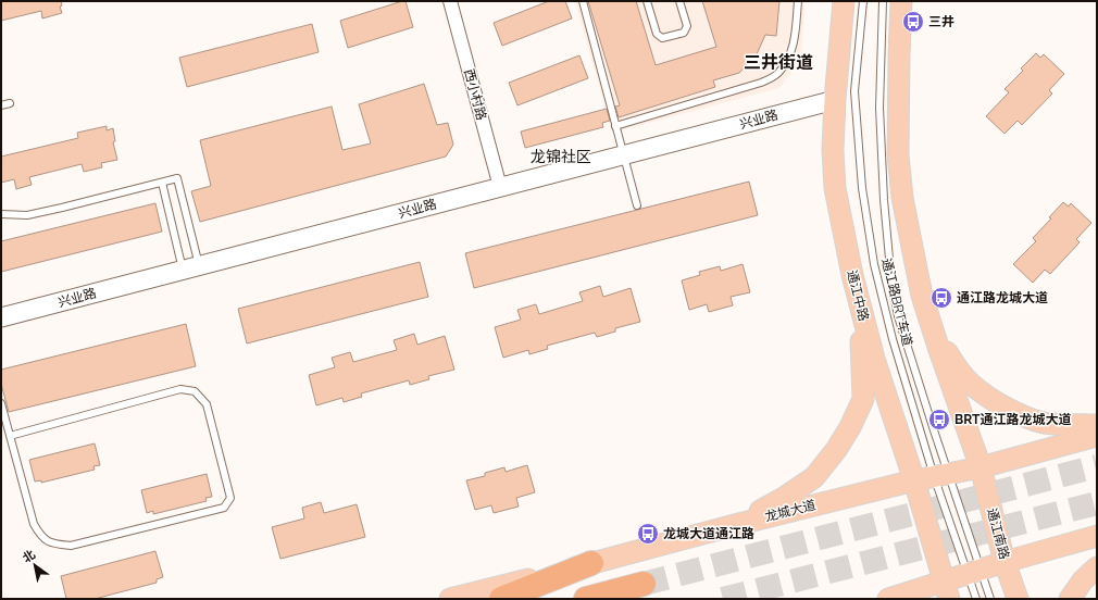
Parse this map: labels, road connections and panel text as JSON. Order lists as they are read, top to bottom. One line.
{"streets":{"main road":["通江中路","龙城大道","通江南路"],"street":["西小村路","兴业路"],"lane":["通江路BRT车道"]},"crossings":[["西小村路","兴业路"],["兴业路","通江中路"],["通江中路","通江路BRT车道"],["通江中路","龙城大道"],["通江路BRT车道","龙城大道"],["龙城大道","通江南路"]],"districts":["三井街道","龙锦社区"],"places":{"bus stop":["三井","通江路龙城大道","BRT通江路龙城大道","龙城大道通江路"]},"north":"top left"}
